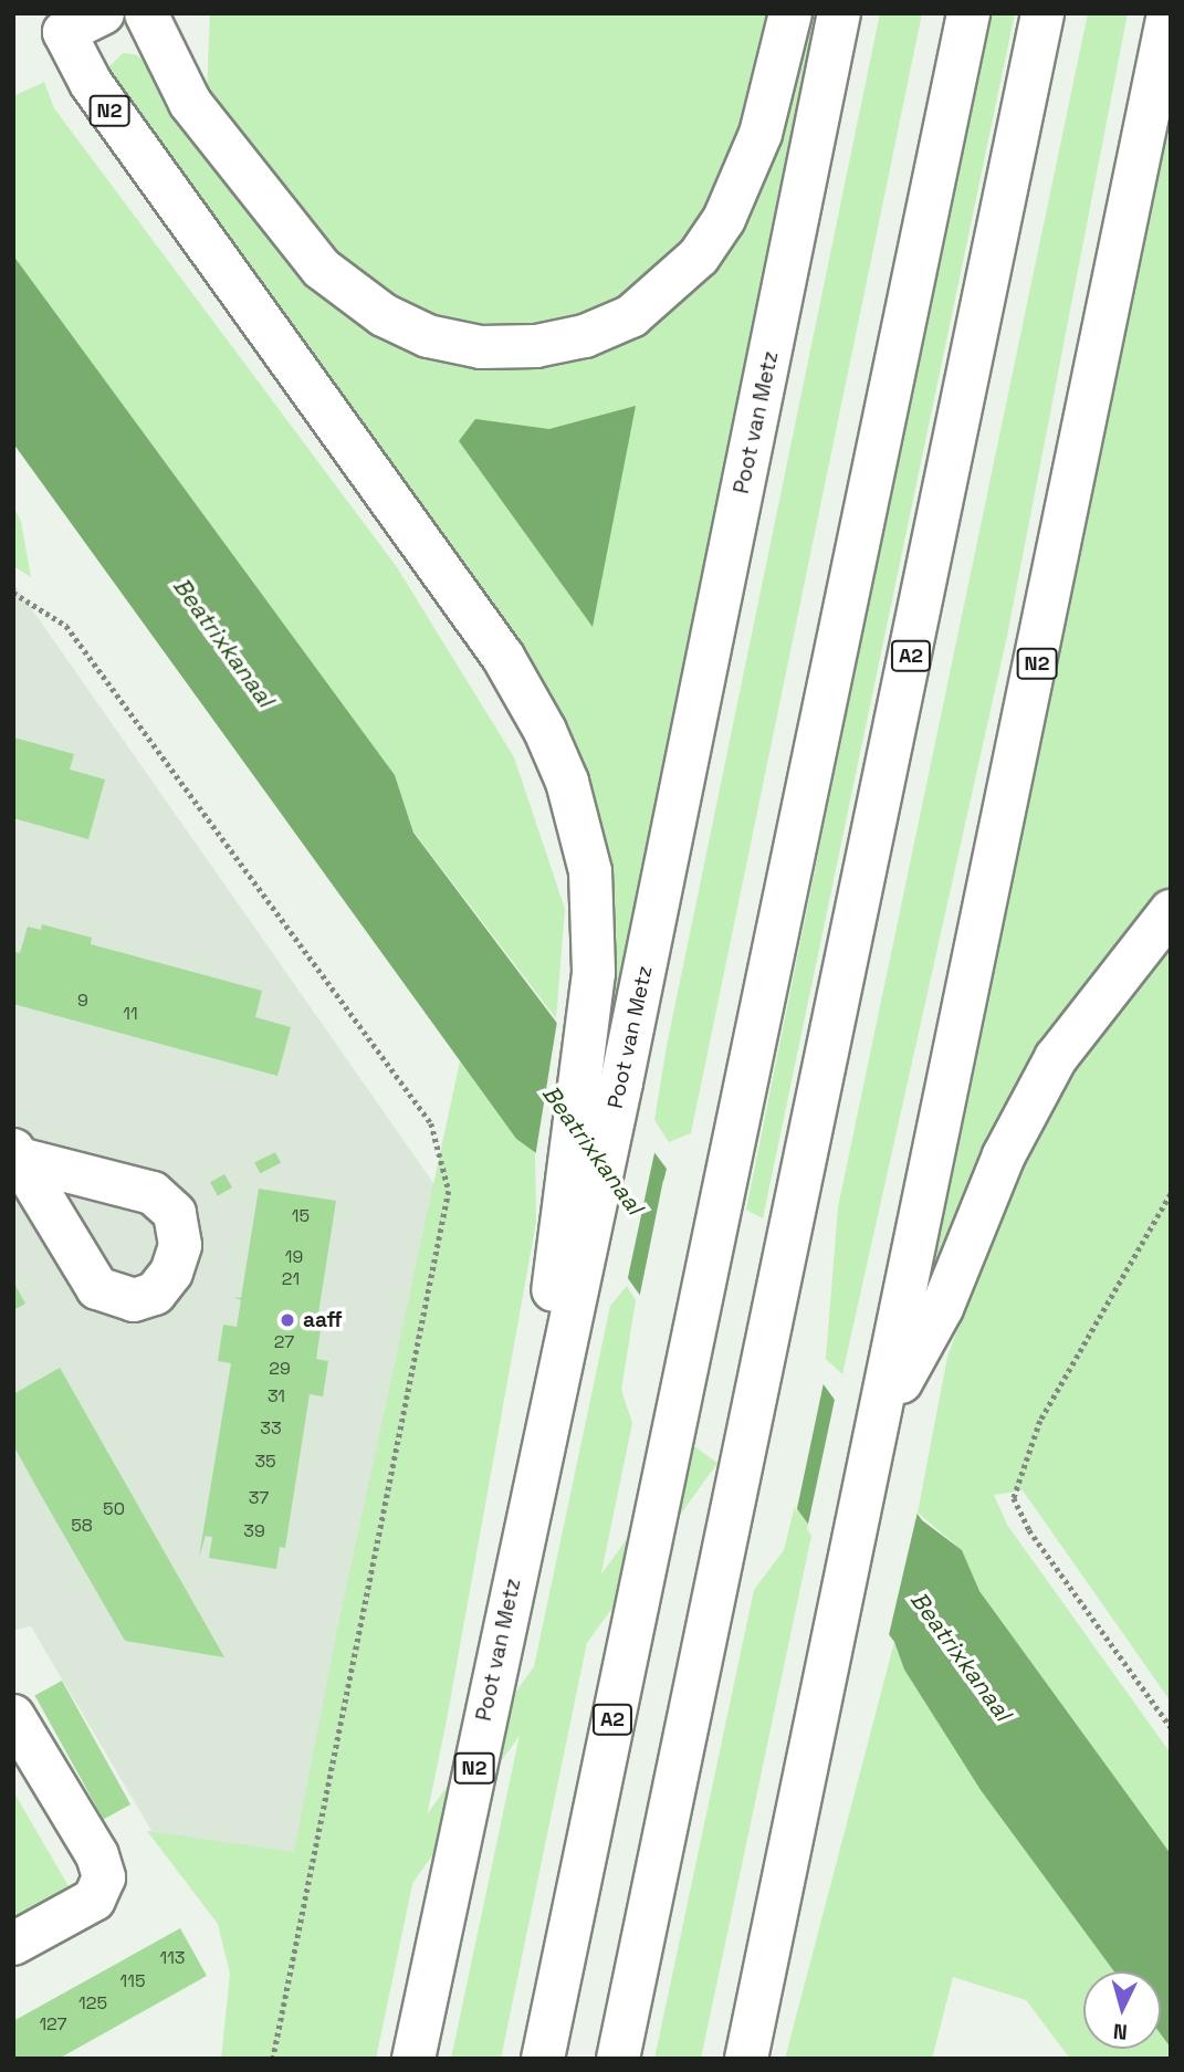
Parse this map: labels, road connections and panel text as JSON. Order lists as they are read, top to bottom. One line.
{"streets":{"main road":["N2","Poot van Metz","A2"]},"crossings":[["N2","Poot van Metz"]],"water":["Beatrixkanaal"],"places":["aaff"],"house_numbers":["9","11","15","19","21","27","29","31","33","35","37","50","58","39","113","115","125","127"],"north":"bottom"}
